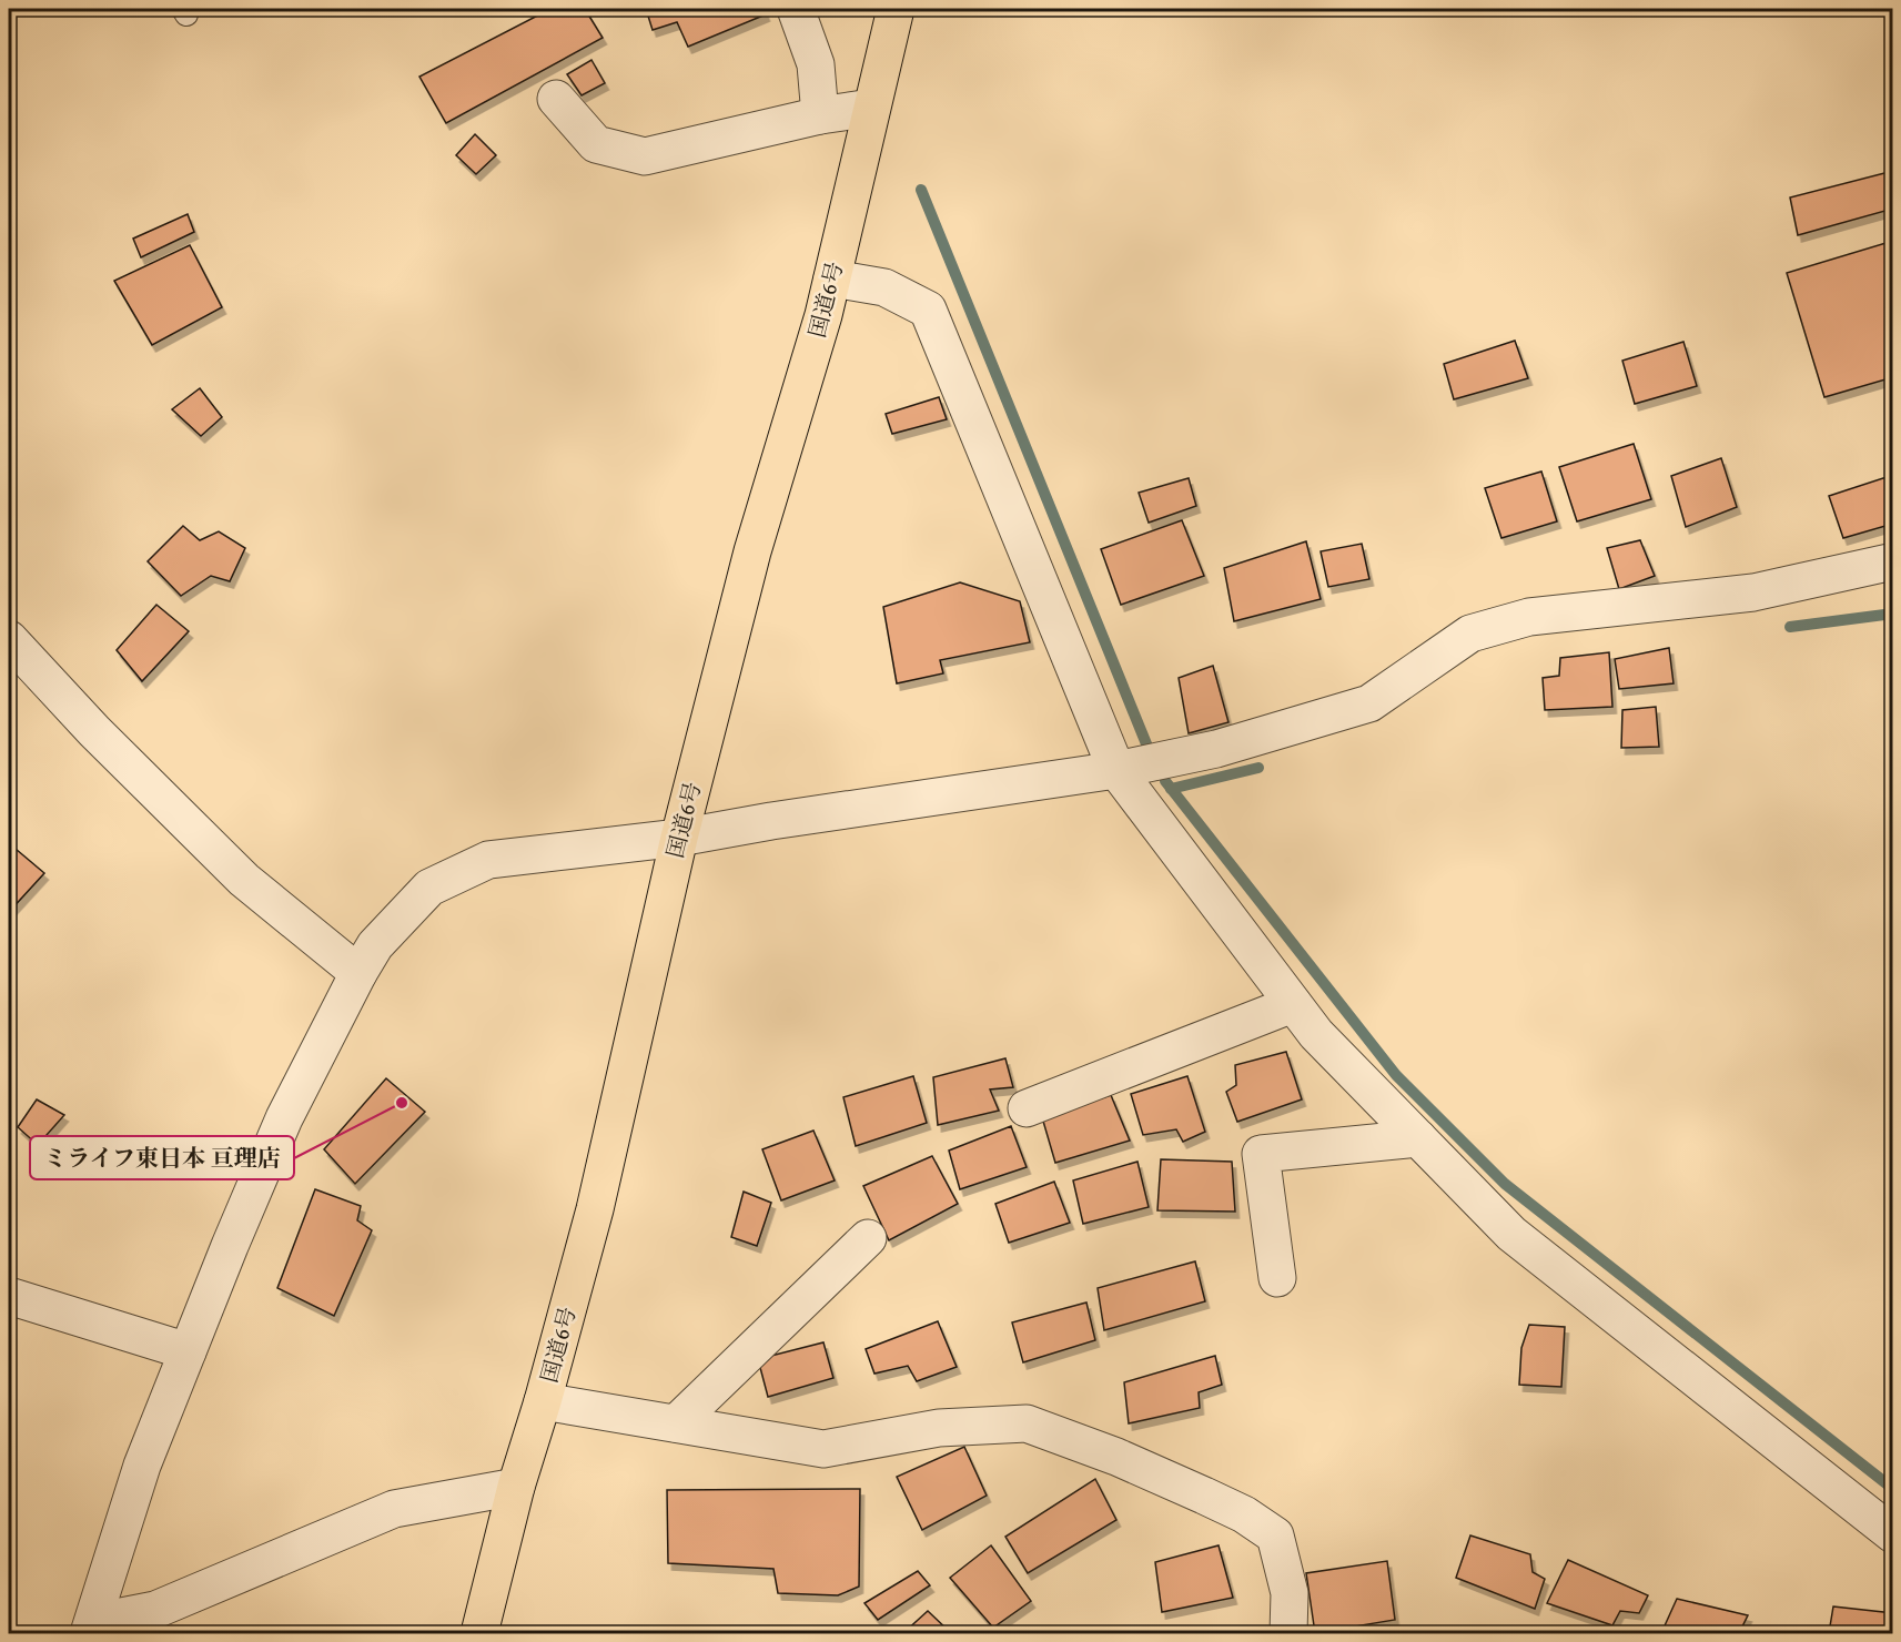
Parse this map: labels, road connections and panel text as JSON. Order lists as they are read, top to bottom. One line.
{"streets":{"highway":["国道6号"]},"places":["ミライフ東日本 亘理店"]}
